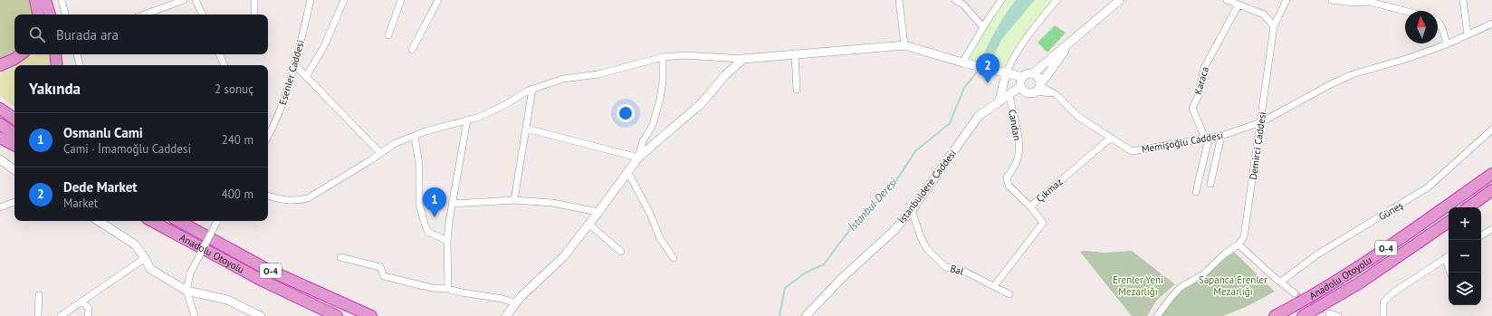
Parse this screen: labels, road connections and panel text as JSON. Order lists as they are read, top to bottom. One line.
{"streets":{"highway":["O-4","Anadolu Otoyolu"],"street":["Esenler Caddesi","Karaca","Candan","Memişoğlu Caddesi","Demirci Caddesi","İstanbuldere Caddesi","Çıkmaz","Güneş","Bal"]},"crossings":[["Karaca","Memişoğlu Caddesi"],["Candan","İstanbuldere Caddesi"],["Candan","Çıkmaz"],["Memişoğlu Caddesi","Demirci Caddesi"],["Memişoğlu Caddesi","İstanbuldere Caddesi"],["Memişoğlu Caddesi","Çıkmaz"],["İstanbuldere Caddesi","Bal"],["Çıkmaz","Bal"]],"water":["İstanbul Deresi"],"parks":["Erenler Yeni Mezarlığı","Sapanca Erenler Mezarlığı"],"north":"top","page":{"search":"Burada ara","pins":["2","1"],"heading":["Yakında","2 sonuç"],"list":[{"mark":"1","name":"Osmanlı Cami","note":"Cami · İmamoğlu Caddesi","value":"240 m"},{"mark":"2","name":"Dede Market","note":"Market","value":"400 m"}],"map_buttons":["+","−"]}}
